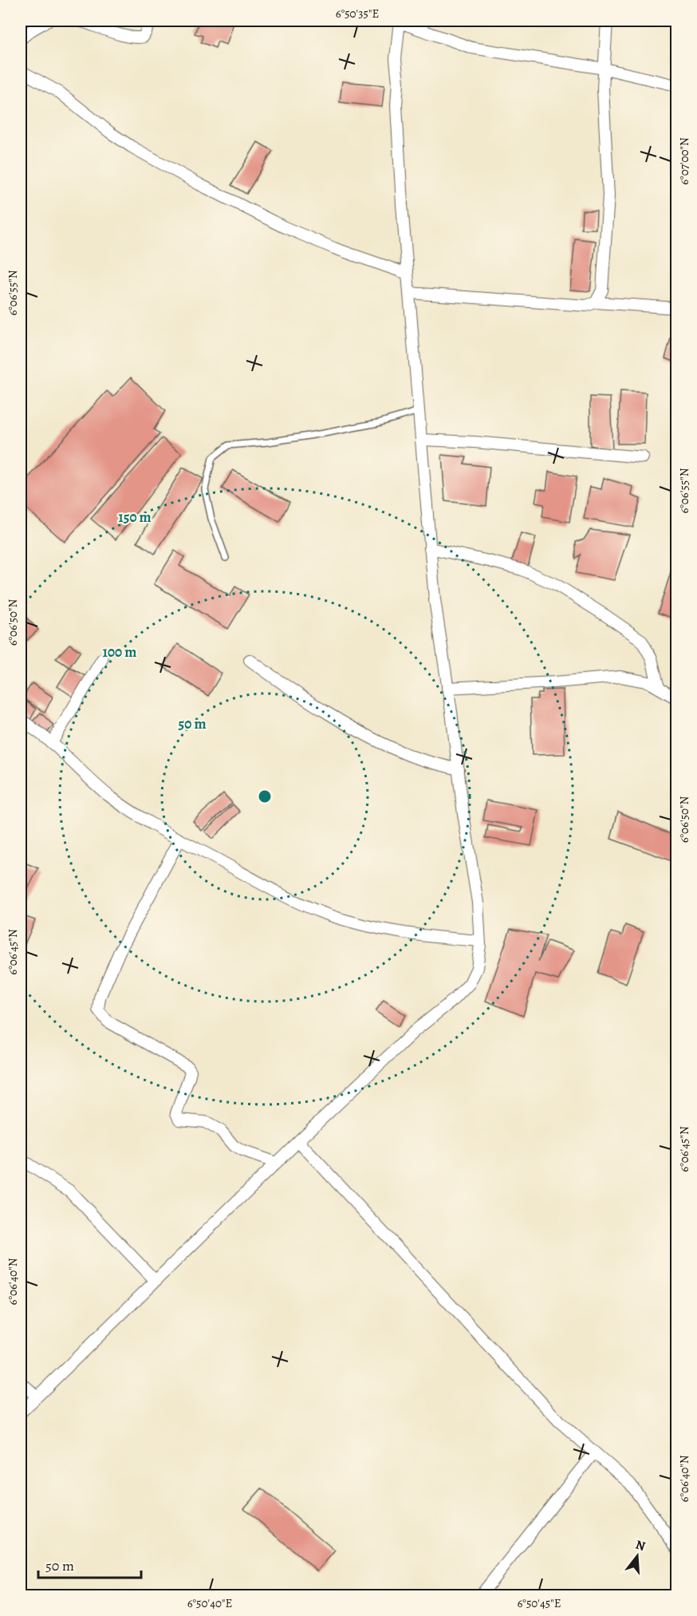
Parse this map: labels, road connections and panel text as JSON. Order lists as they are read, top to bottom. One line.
{"scale_bar":"50 m","north":"top","coordinates":["6°50'35\"E","6°07'00\"N","6°06'55\"N","6°06'50\"N","6°06'45\"N","6°06'40\"N","6°50'40\"E","6°50'45\"E"],"rings":["150 m","100 m","50 m"]}
